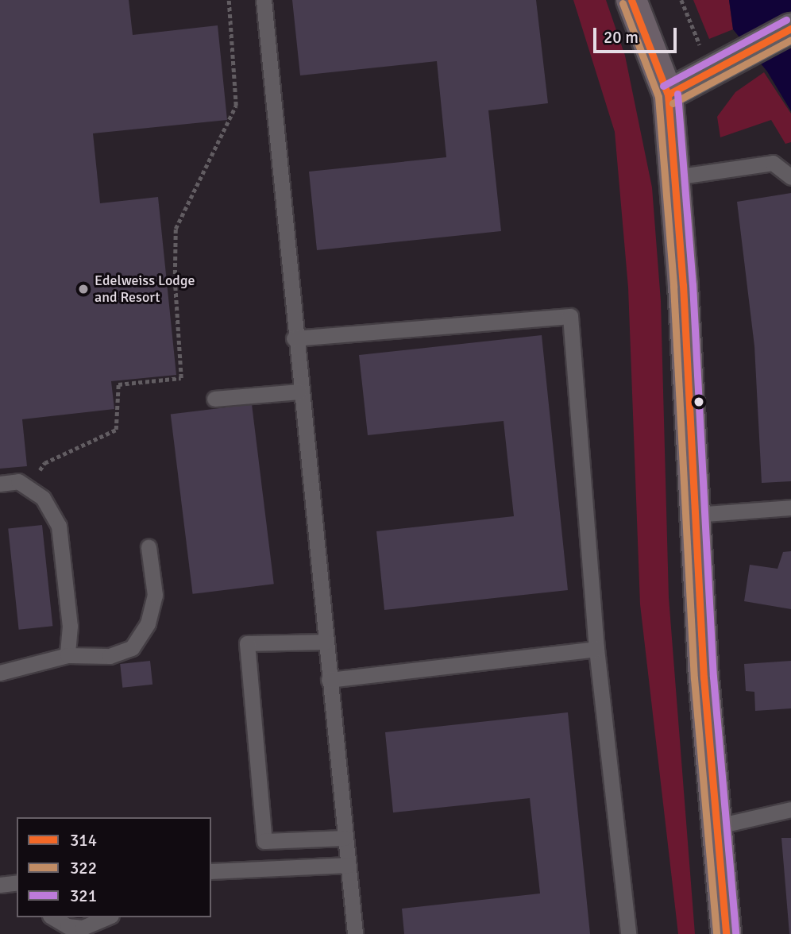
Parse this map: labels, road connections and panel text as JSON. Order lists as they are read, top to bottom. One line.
{"places":["Edelweiss Lodge and Resort"],"lines":["transit line 314","transit line 322","transit line 321"],"legend":["314","322","321"],"scale_bar":"20 m"}
